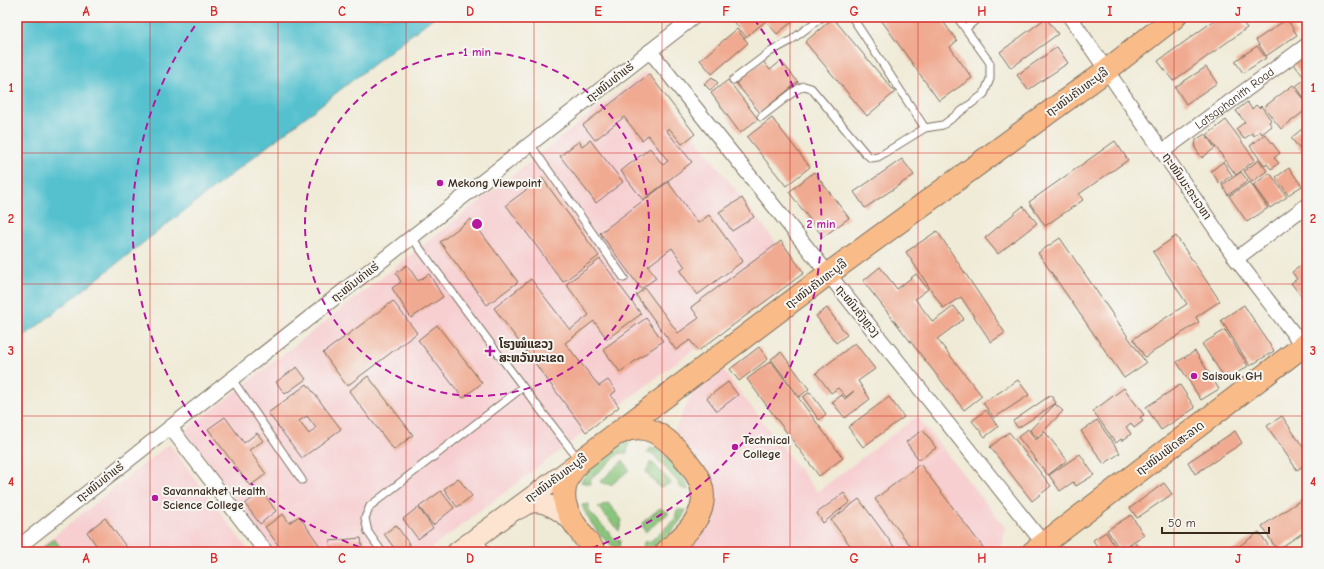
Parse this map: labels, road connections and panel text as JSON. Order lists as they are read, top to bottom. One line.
{"streets":{"main road":["ຖະໜົນຄັນທະບູລີ","ຖະໜົນເພັດສະລາດ"],"street":["ຖະໜົນທ່າແຮ່","Latsaphanith Road","ຖະໜົນມະຄະເວຫາ","ຖະໜົນຄັງຫຼວງ"]},"crossings":[["ຖະໜົນທ່າແຮ່","ຖະໜົນຄັງຫຼວງ"],["ຖະໜົນຄັນທະບູລີ","ຖະໜົນມະຄະເວຫາ"],["ຖະໜົນຄັນທະບູລີ","ຖະໜົນຄັງຫຼວງ"],["Latsaphanith Road","ຖະໜົນມະຄະເວຫາ"],["ຖະໜົນມະຄະເວຫາ","ຖະໜົນເພັດສະລາດ"],["ຖະໜົນຄັງຫຼວງ","ຖະໜົນເພັດສະລາດ"]],"places":{"other":["Mekong Viewpoint","Saisouk GH","Technical College","Savannakhet Health Science College"],"health":["ໂຮງໝໍແຂວງ ສະຫວັນນະເຂດ"]},"scale_bar":"50 m","grid":{"columns":["A","B","C","D","E","F","G","H","I","J"],"rows":["1","2","3","4"]},"rings":["1 min","2 min"]}
